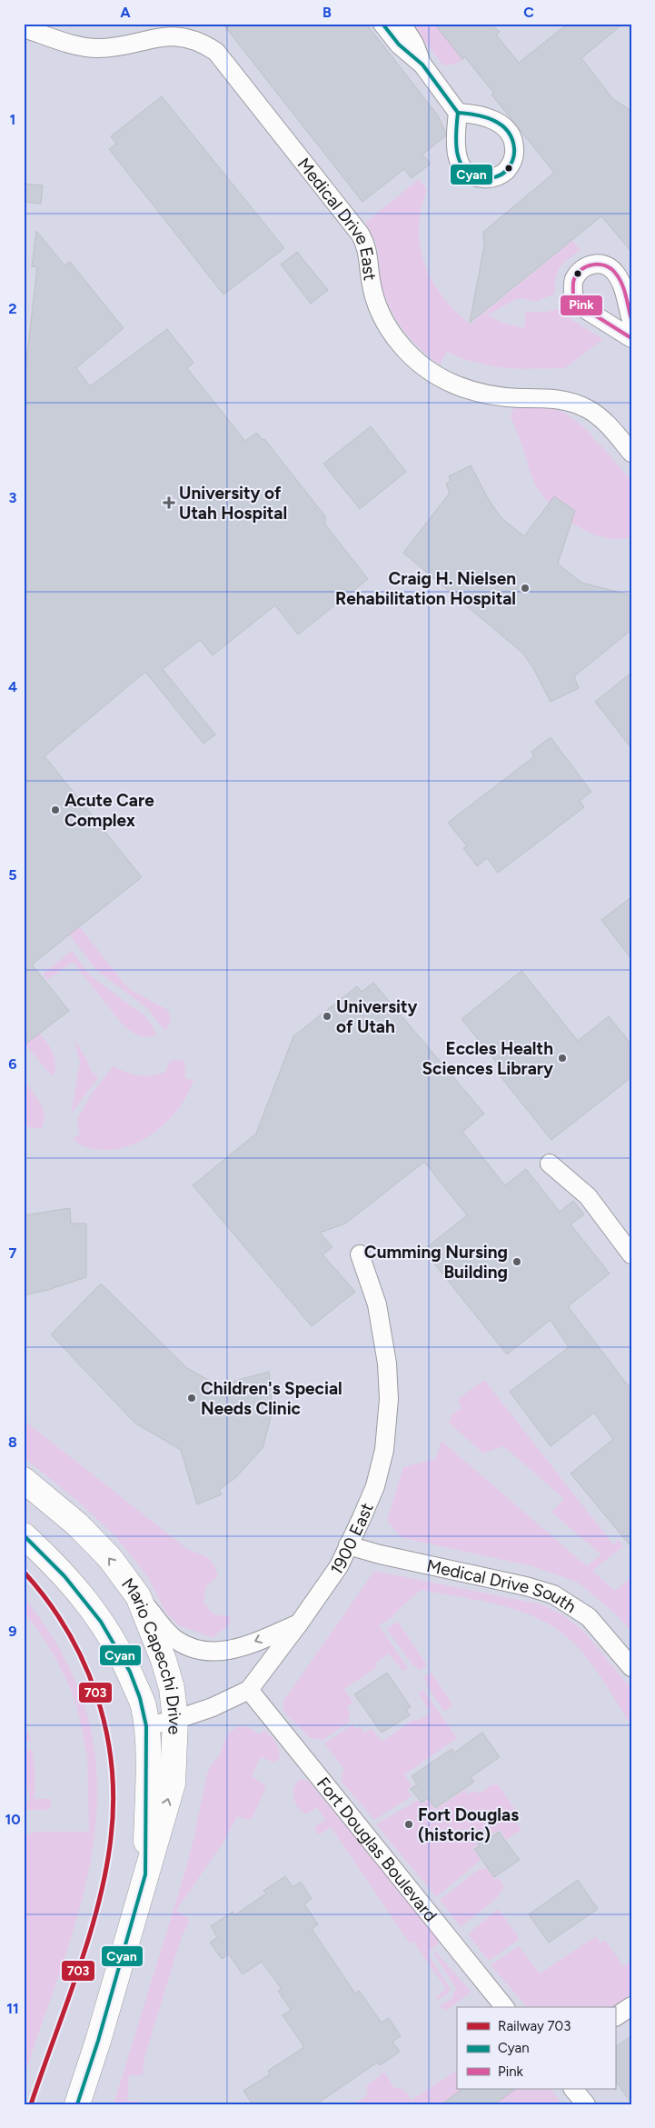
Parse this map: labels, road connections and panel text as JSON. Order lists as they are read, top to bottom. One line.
{"streets":{"main road":["Mario Capecchi Drive"],"street":["Medical Drive East","1900 East","Medical Drive South","Fort Douglas Boulevard"]},"crossings":[["1900 East","Medical Drive South"],["1900 East","Mario Capecchi Drive"],["1900 East","Fort Douglas Boulevard"]],"places":{"health":["University of Utah Hospital"],"other":["Craig H. Nielsen Rehabilitation Hospital","Acute Care Complex","University of Utah","Eccles Health Sciences Library","Cumming Nursing Building","Children's Special Needs Clinic","Fort Douglas (historic)"]},"lines":["transit line Cyan","transit line Pink","rail line 703"],"legend":["Railway 703","Cyan","Pink"],"grid":{"columns":["A","B","C"],"rows":["1","2","3","4","5","6","7","8","9","10","11"]}}
